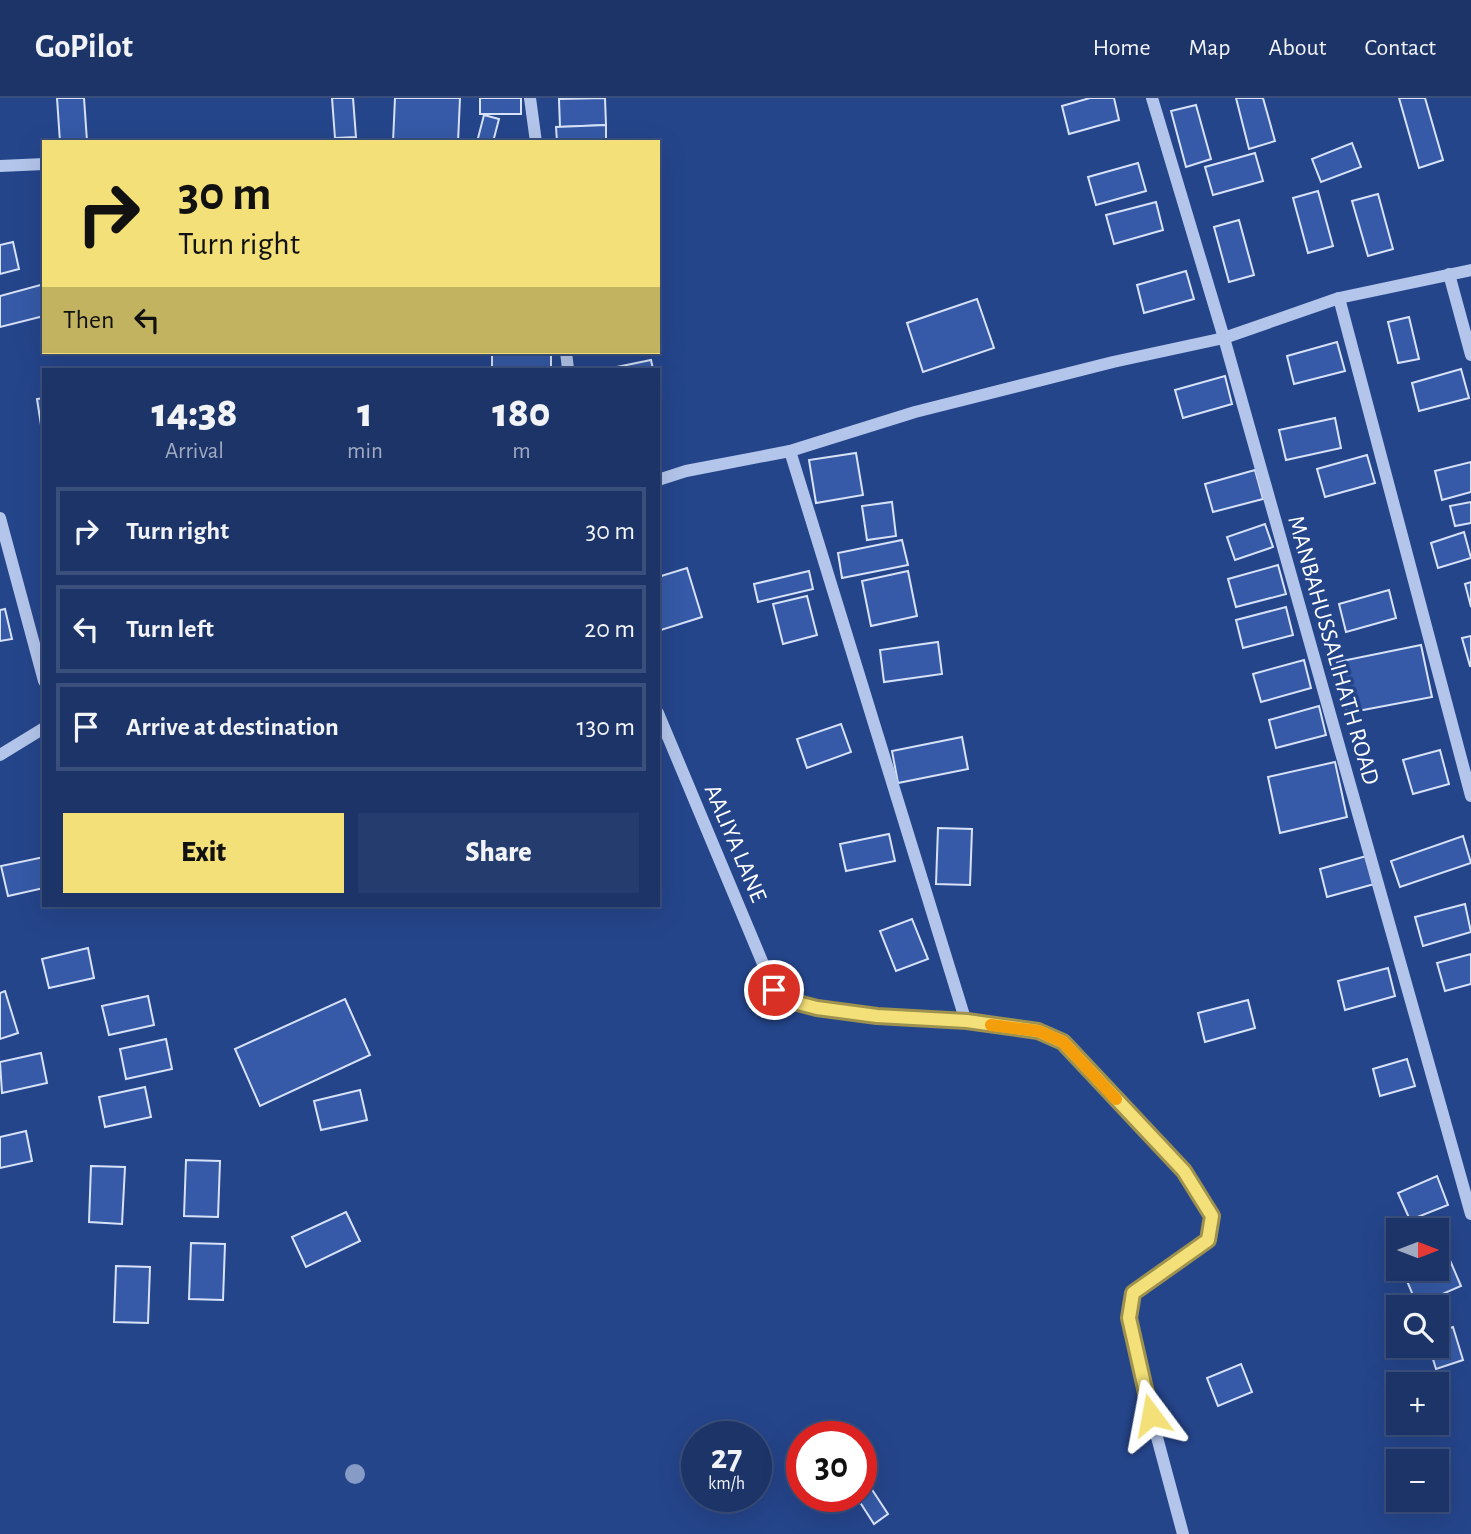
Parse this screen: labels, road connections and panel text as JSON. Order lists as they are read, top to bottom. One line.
{"streets":{"street":["MANBAHUSSALIHATH ROAD","AALIYA LANE"]},"north":"right","page":{"header":"GoPilot","nav":["Home","Map","About","Contact"],"turn":["30 m","Turn right"],"then":"Then","eta":["14:38","Arrival","1","min","180","m"],"list":[{"name":"Turn right","value":"30 m"},{"name":"Turn left","value":"20 m"},{"name":"Arrive at destination","value":"130 m"}],"buttons":["Exit","Share"],"map_buttons":["+","−"],"speed":"27 km/h","limit":"30"}}
